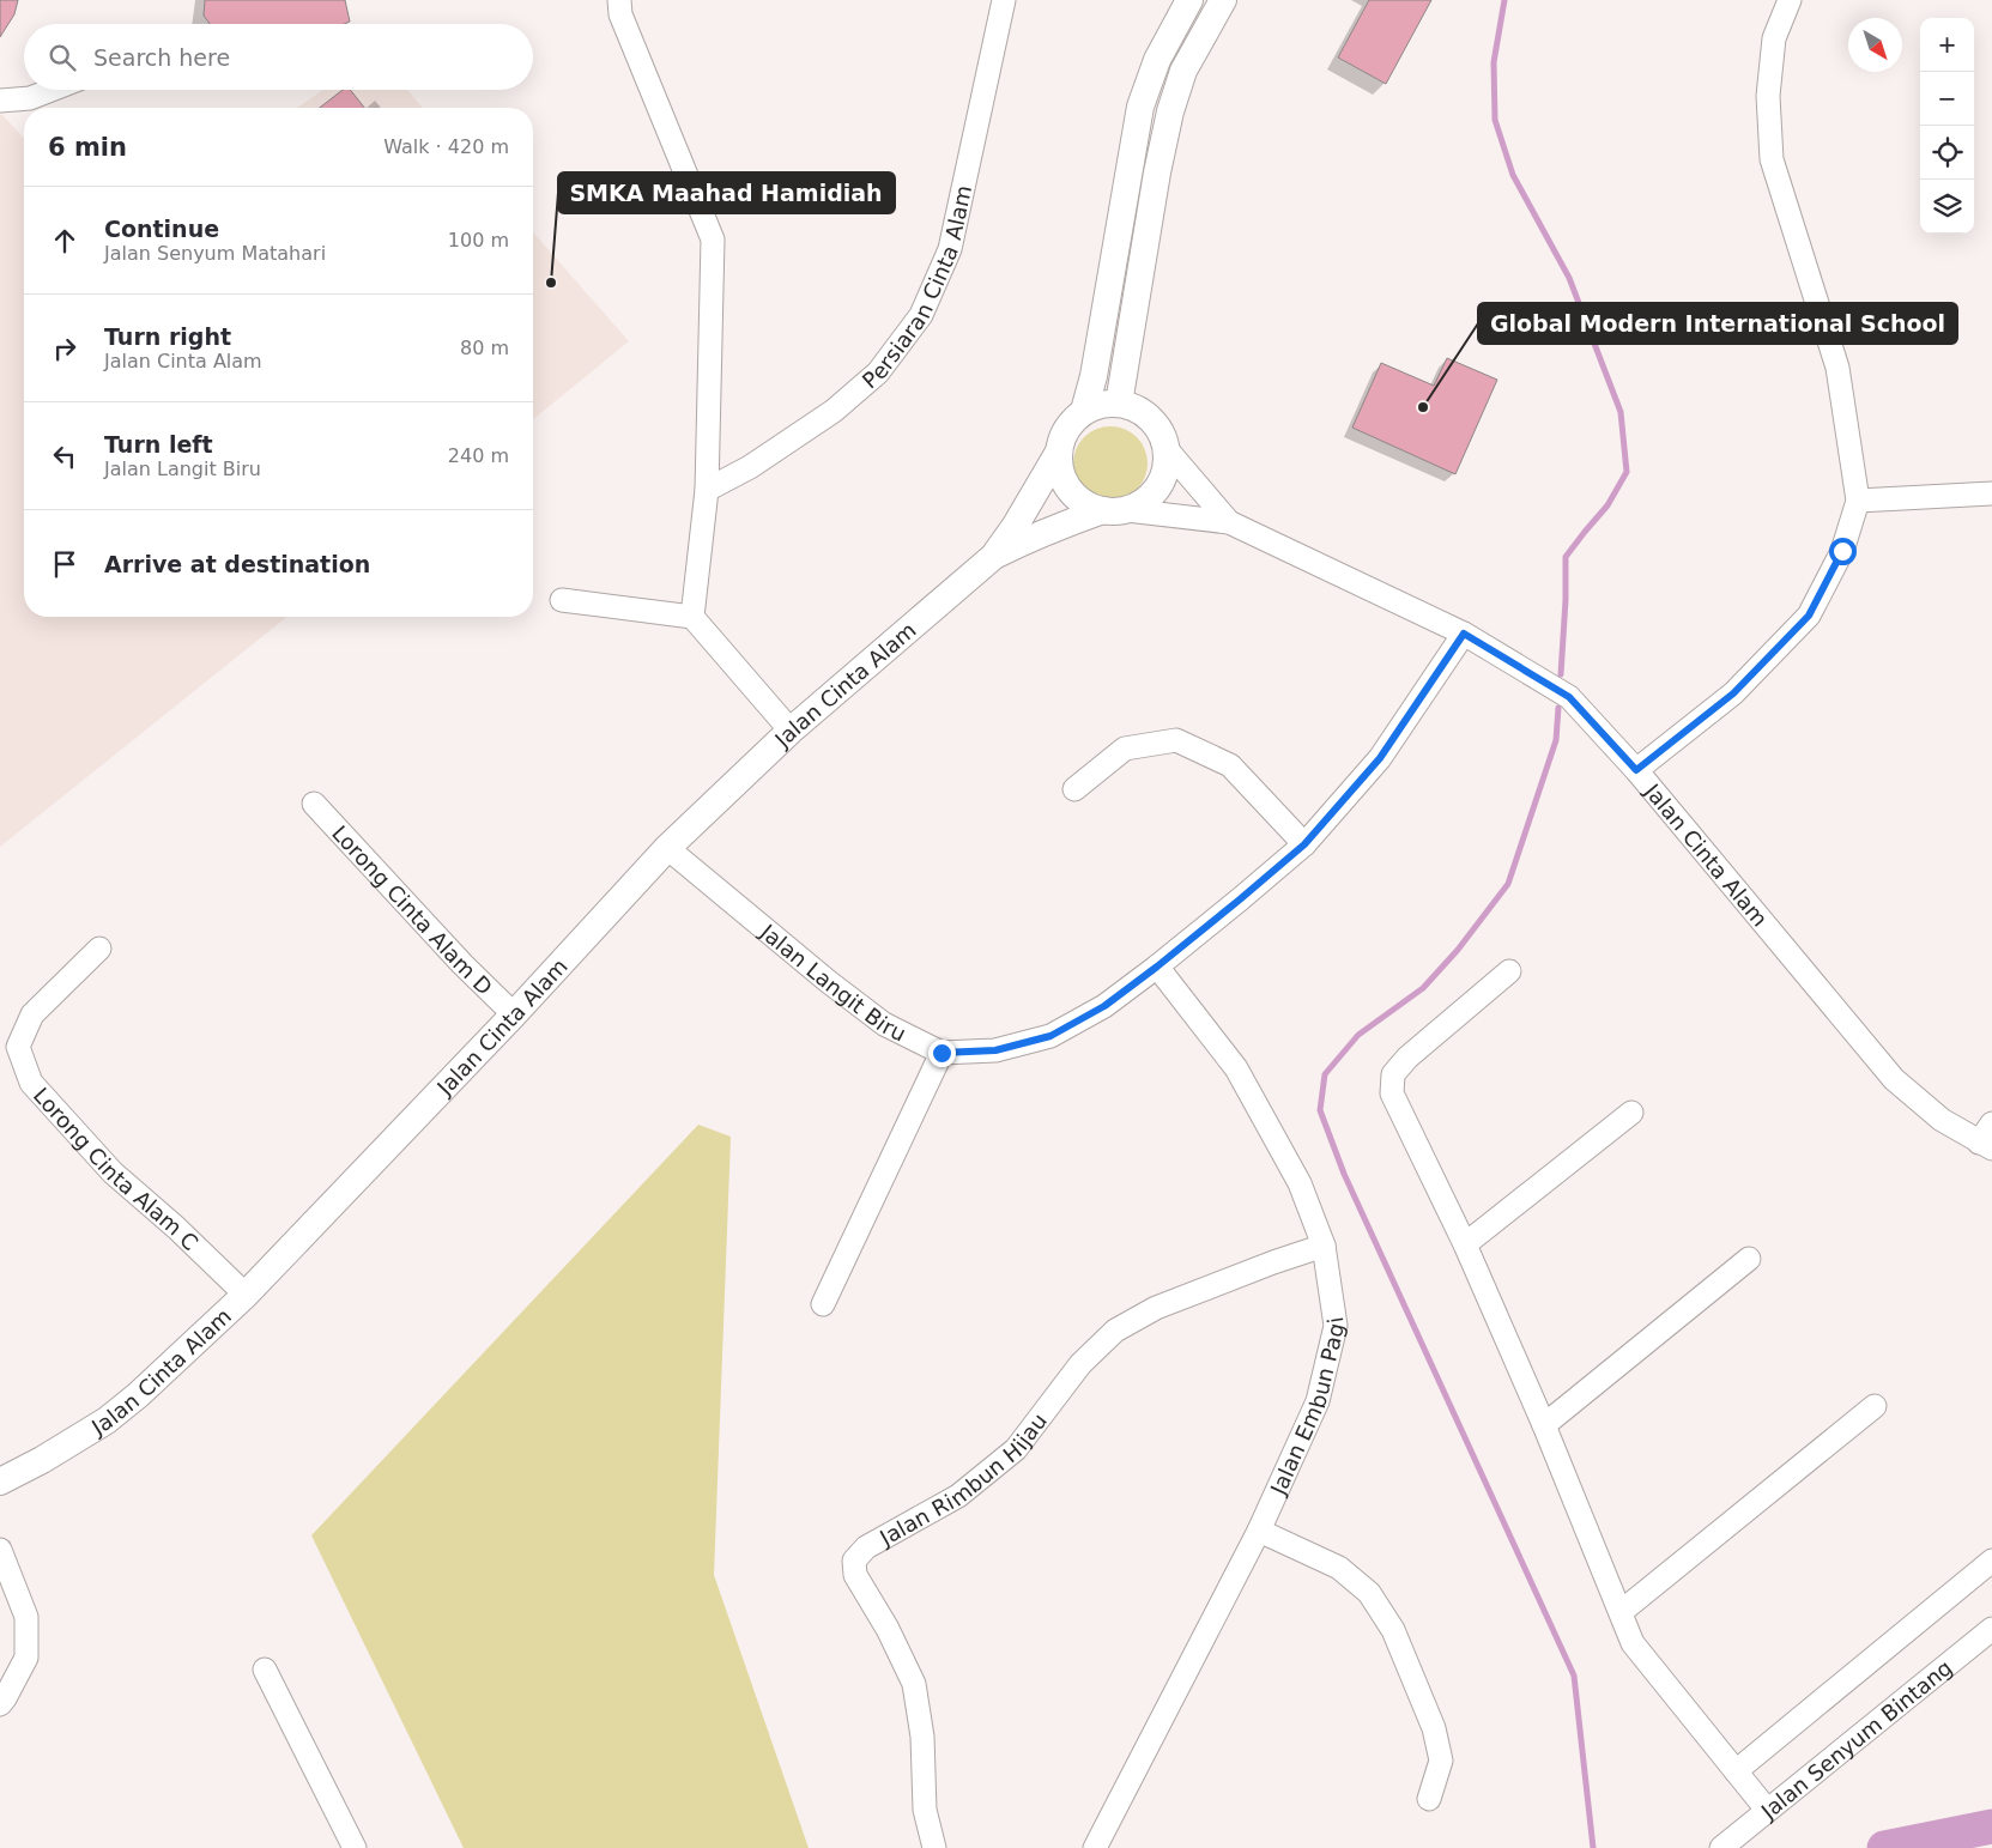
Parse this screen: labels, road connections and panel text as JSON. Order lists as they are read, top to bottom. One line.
{"streets":{"street":["Persiaran Cinta Alam","Jalan Cinta Alam","Lorong Cinta Alam D","Jalan Langit Biru","Lorong Cinta Alam C","Jalan Embun Pagi","Jalan Rimbun Hijau","Jalan Senyum Bintang"]},"crossings":[["Jalan Cinta Alam","Lorong Cinta Alam D"],["Jalan Cinta Alam","Jalan Langit Biru"],["Jalan Cinta Alam","Lorong Cinta Alam C"],["Jalan Langit Biru","Jalan Embun Pagi"],["Jalan Embun Pagi","Jalan Rimbun Hijau"]],"places":["SMKA Maahad Hamidiah","Global Modern International School"],"north":"bottom right","page":{"map_buttons":["+","−"],"search":"Search here","heading":["6 min","Walk · 420 m"],"list":[["Continue","Jalan Senyum Matahari","100 m"],["Turn right","Jalan Cinta Alam","80 m"],["Turn left","Jalan Langit Biru","240 m"],"Arrive at destination"]}}
